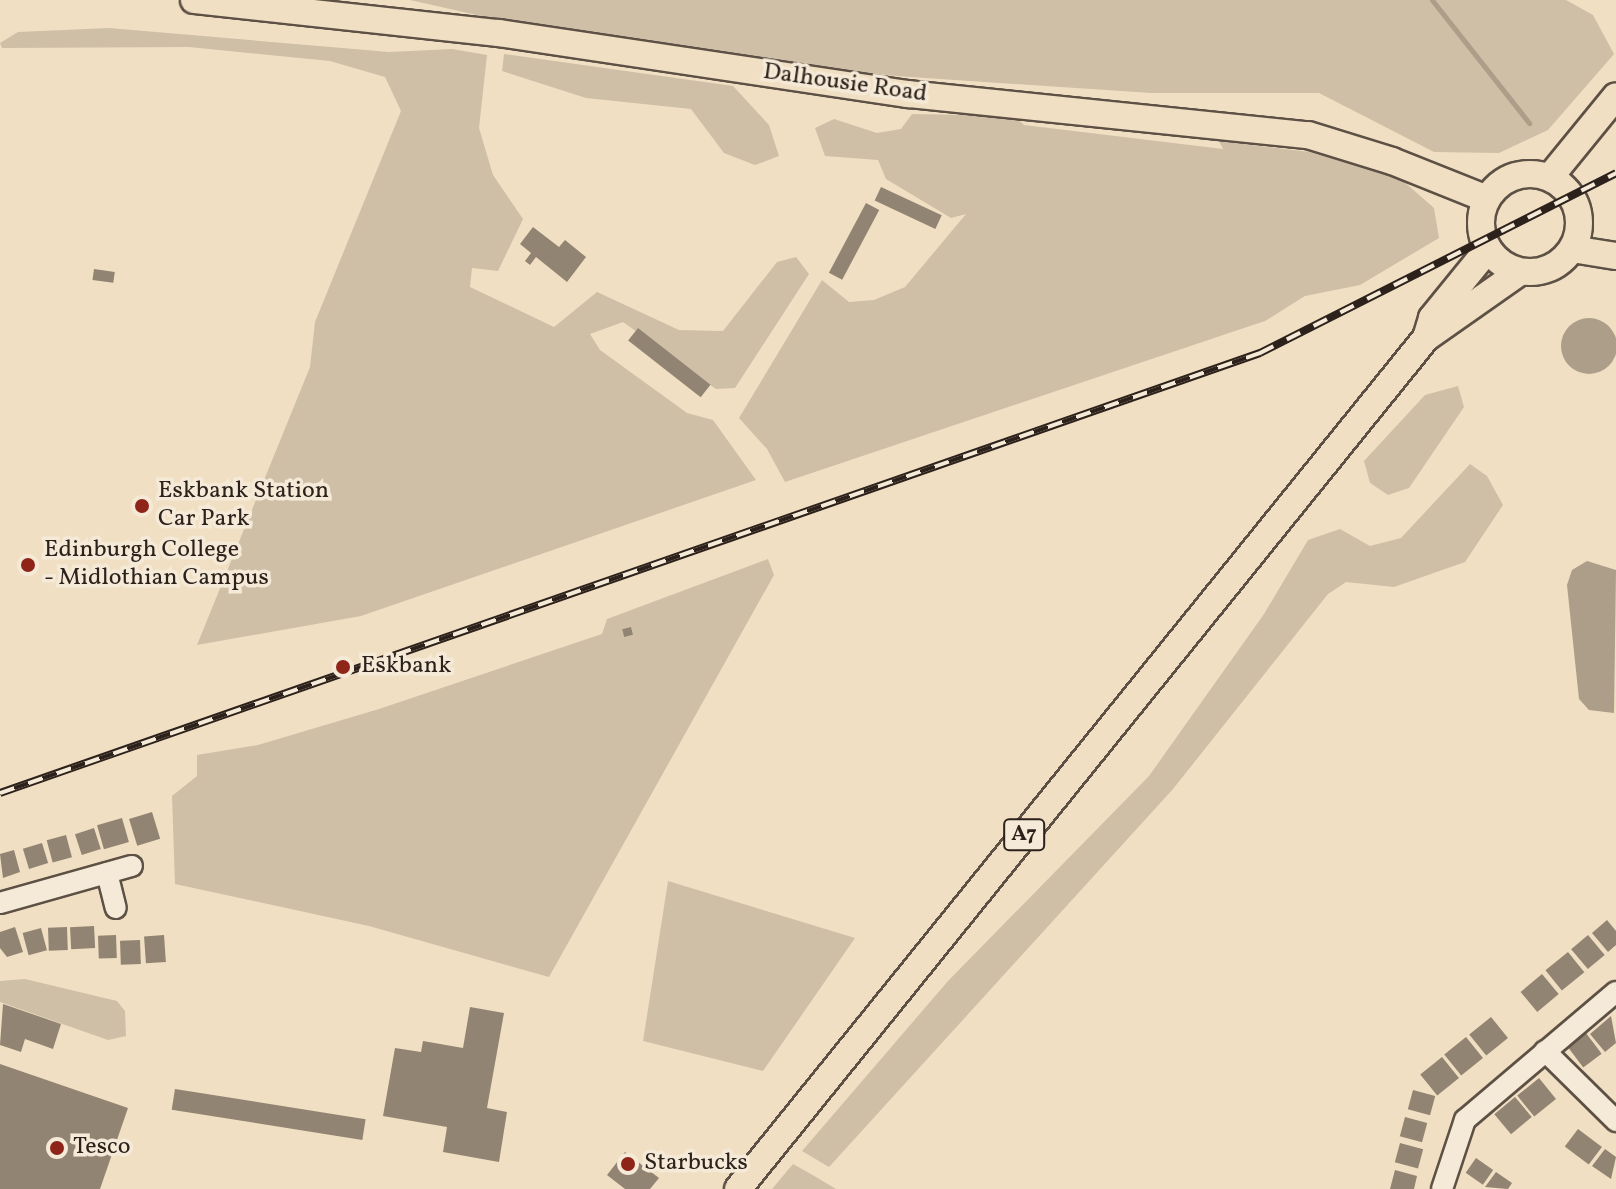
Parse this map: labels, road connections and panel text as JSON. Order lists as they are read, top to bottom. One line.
{"streets":{"main road":["Dalhousie Road","A7"]},"crossings":[["Dalhousie Road","A7"]],"places":["Eskbank Station Car Park","Edinburgh College - Midlothian Campus","Eskbank","Tesco","Starbucks"]}
